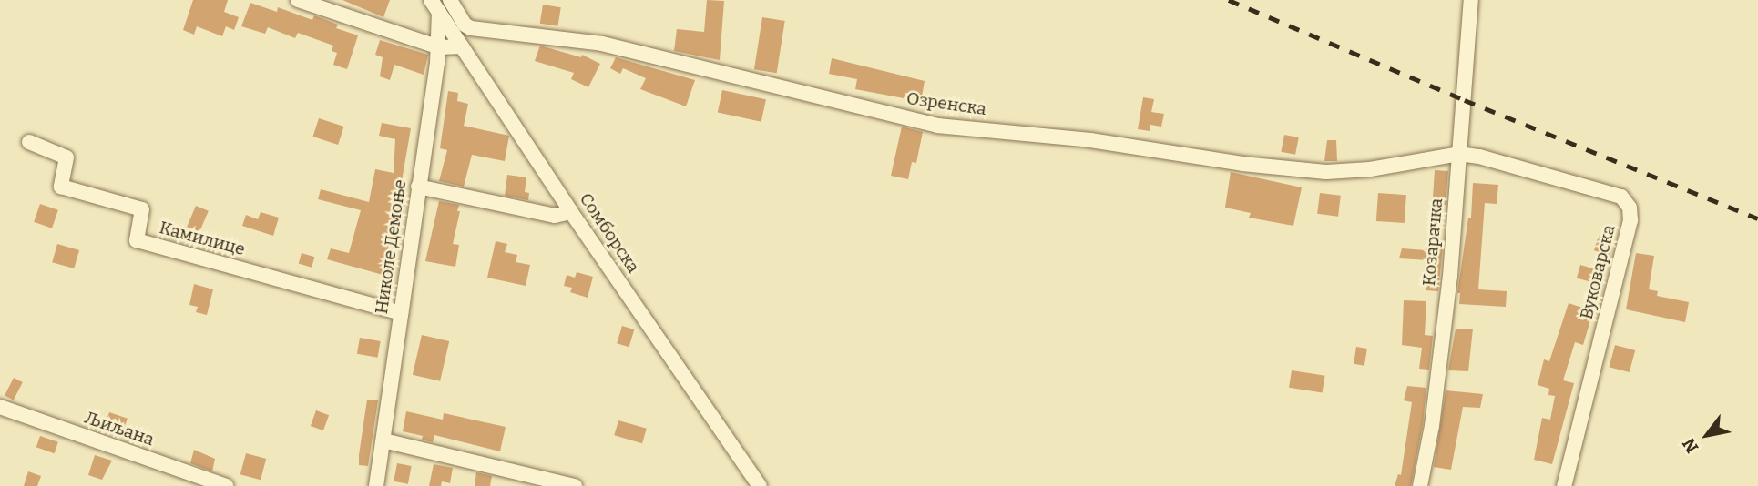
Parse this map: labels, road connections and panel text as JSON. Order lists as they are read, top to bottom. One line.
{"streets":{"street":["Озренска","Сомборска","Камилице","Козарачка","Николе Демоње","Вуковарска","Љиљана"]},"crossings":[["Озренска","Козарачка"],["Озренска","Вуковарска"],["Сомборска","Николе Демоње"],["Камилице","Николе Демоње"],["Козарачка","Вуковарска"]],"north":"bottom left"}
